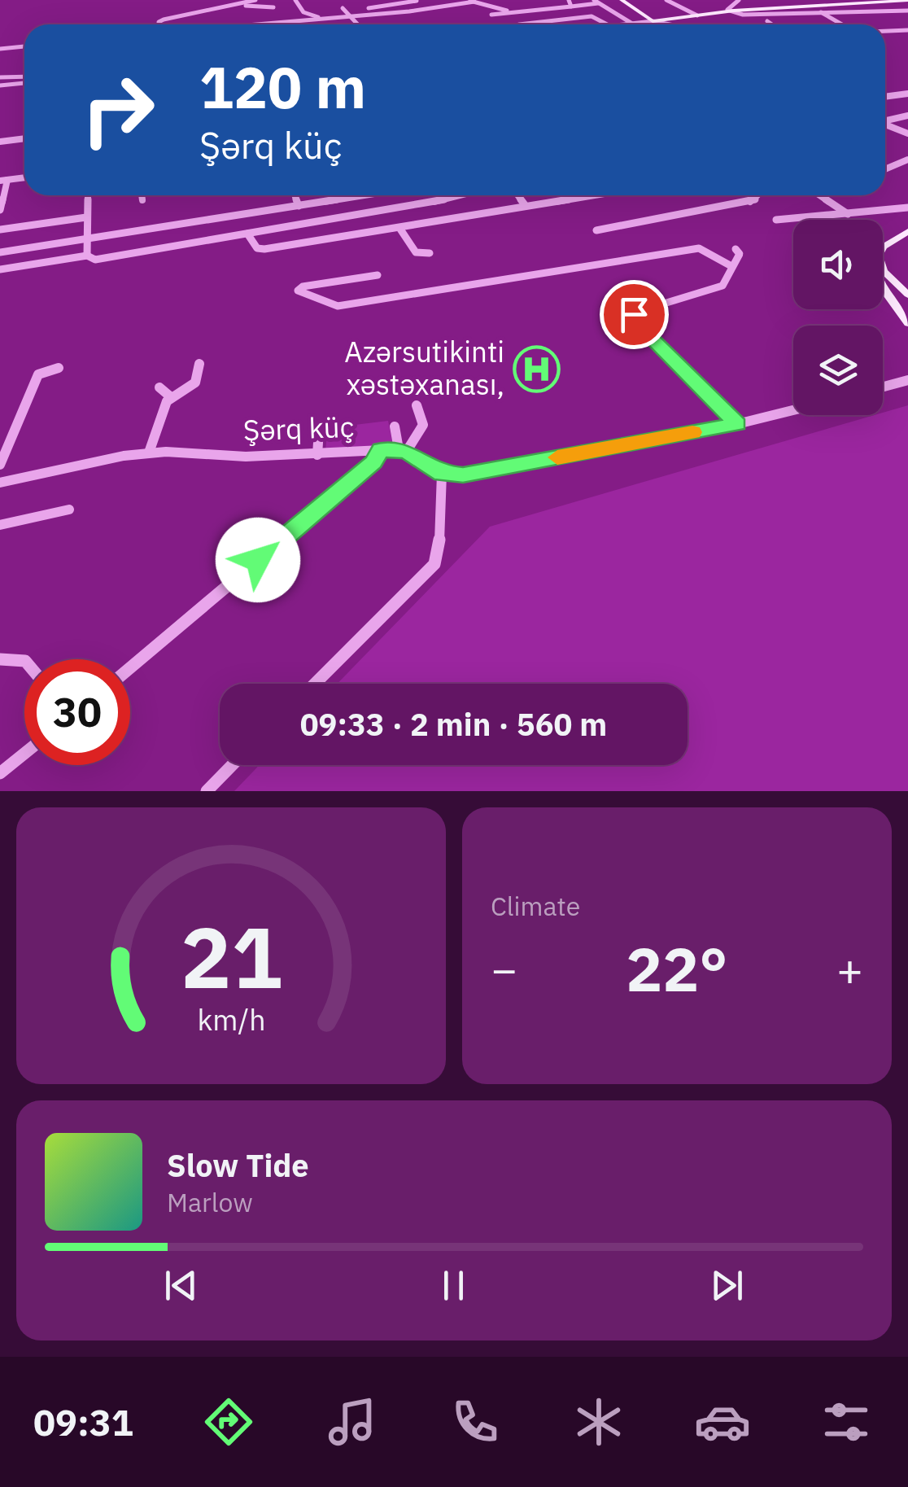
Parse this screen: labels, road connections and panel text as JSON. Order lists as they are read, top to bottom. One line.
{"streets":{"street":["Şərq küç"]},"places":{"hospital":["Azərsutikinti xəstəxanası,"]},"page":{"turn":["120 m","Şərq küç"],"limit":"30","trip":"09:33 · 2 min · 560 m","tile":"Climate","heat":["−","22°","+"],"song":["Slow Tide","Marlow"],"tabs":"09:31","gauge":["21","km/h"]}}
